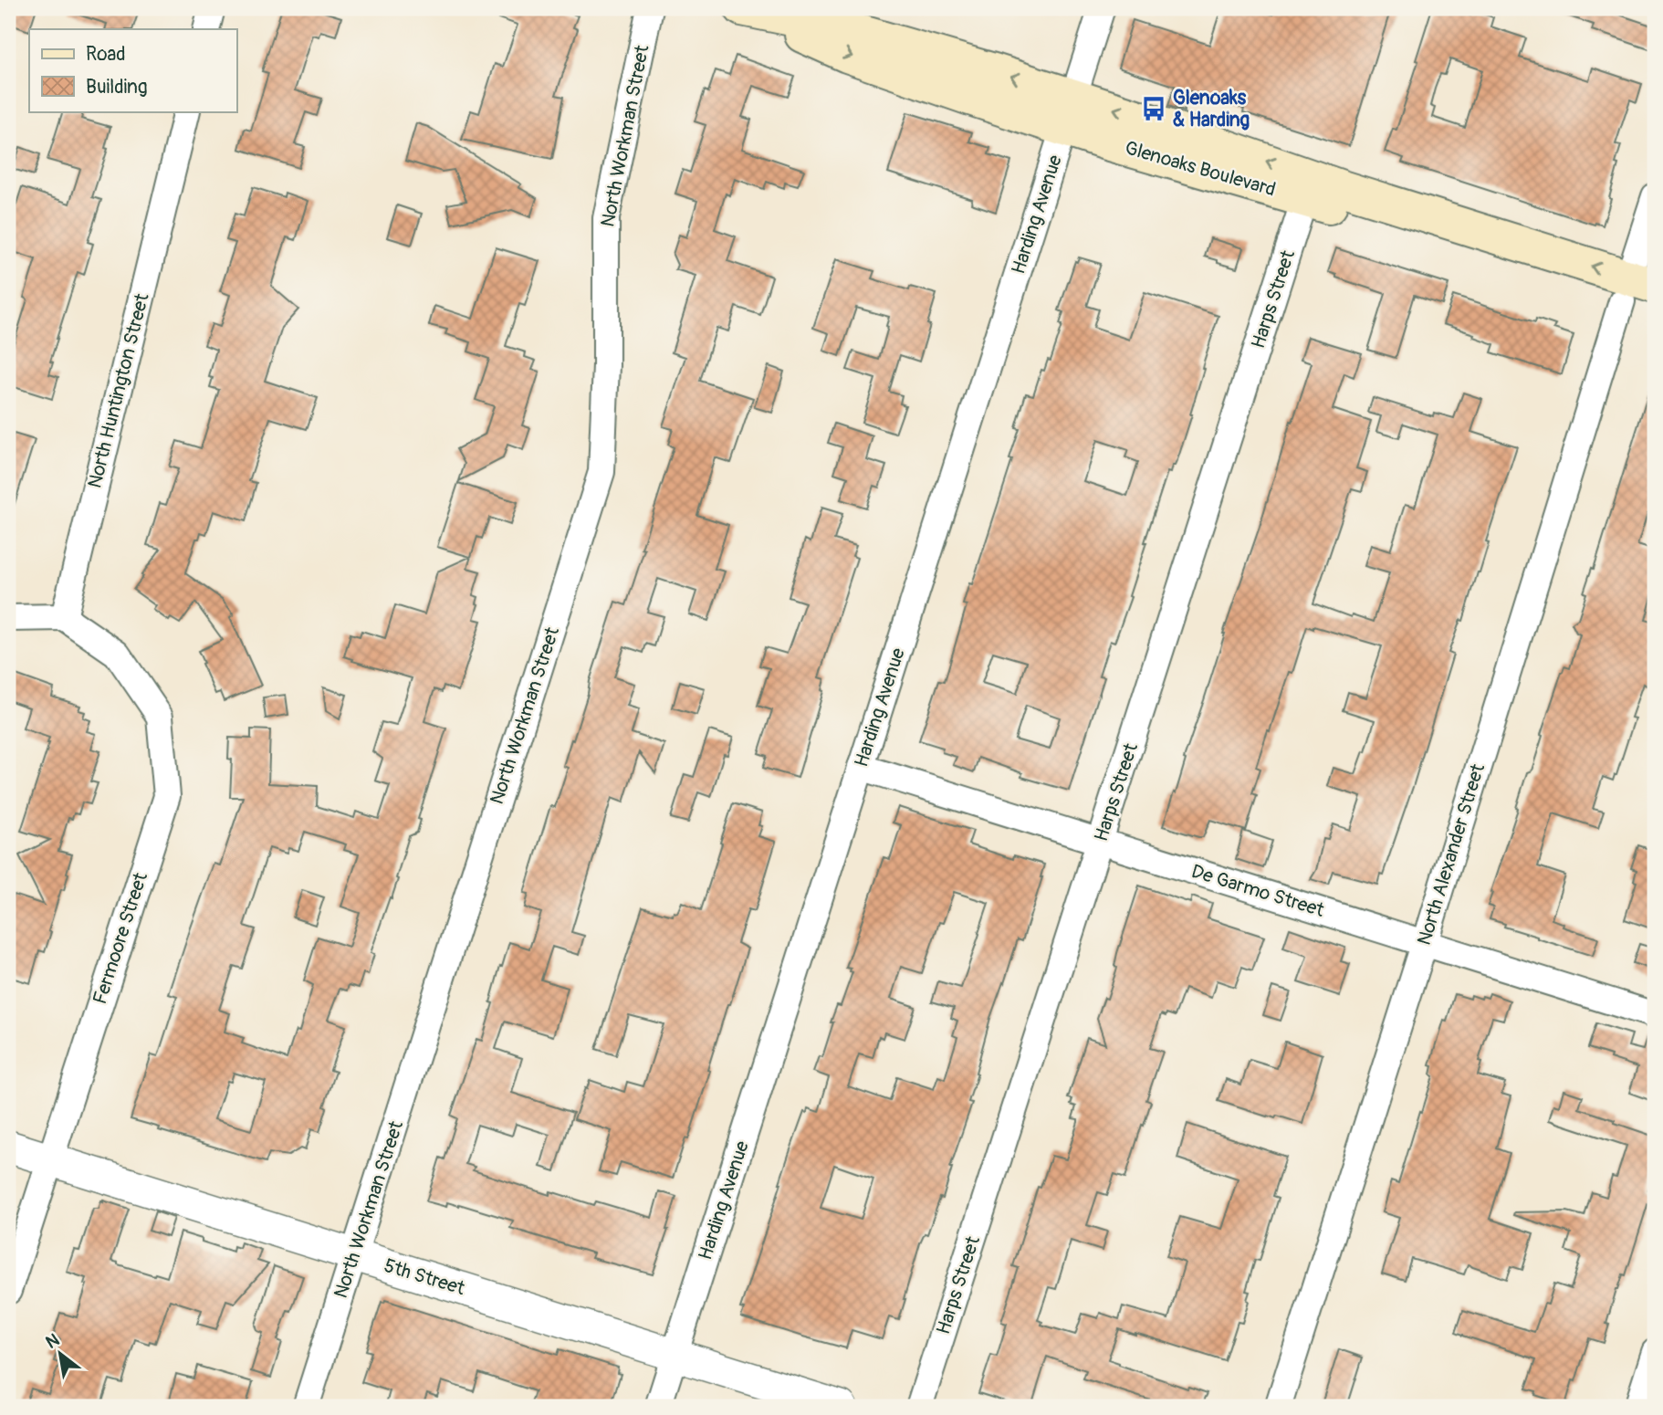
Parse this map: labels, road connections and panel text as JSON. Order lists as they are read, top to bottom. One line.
{"streets":{"main road":["Glenoaks Boulevard"],"street":["North Workman Street","Harding Avenue","Harps Street","North Huntington Street","North Alexander Street","De Garmo Street","Fermoore Street","5th Street"]},"crossings":[["North Workman Street","5th Street"],["Glenoaks Boulevard","Harding Avenue"],["Glenoaks Boulevard","Harps Street"],["Glenoaks Boulevard","North Alexander Street"],["Harding Avenue","De Garmo Street"],["Harding Avenue","5th Street"],["Harps Street","De Garmo Street"],["North Huntington Street","Fermoore Street"],["North Alexander Street","De Garmo Street"],["Fermoore Street","5th Street"]],"places":{"bus stop":["Glenoaks & Harding"]},"legend":["Road","Building"],"north":"top left"}
